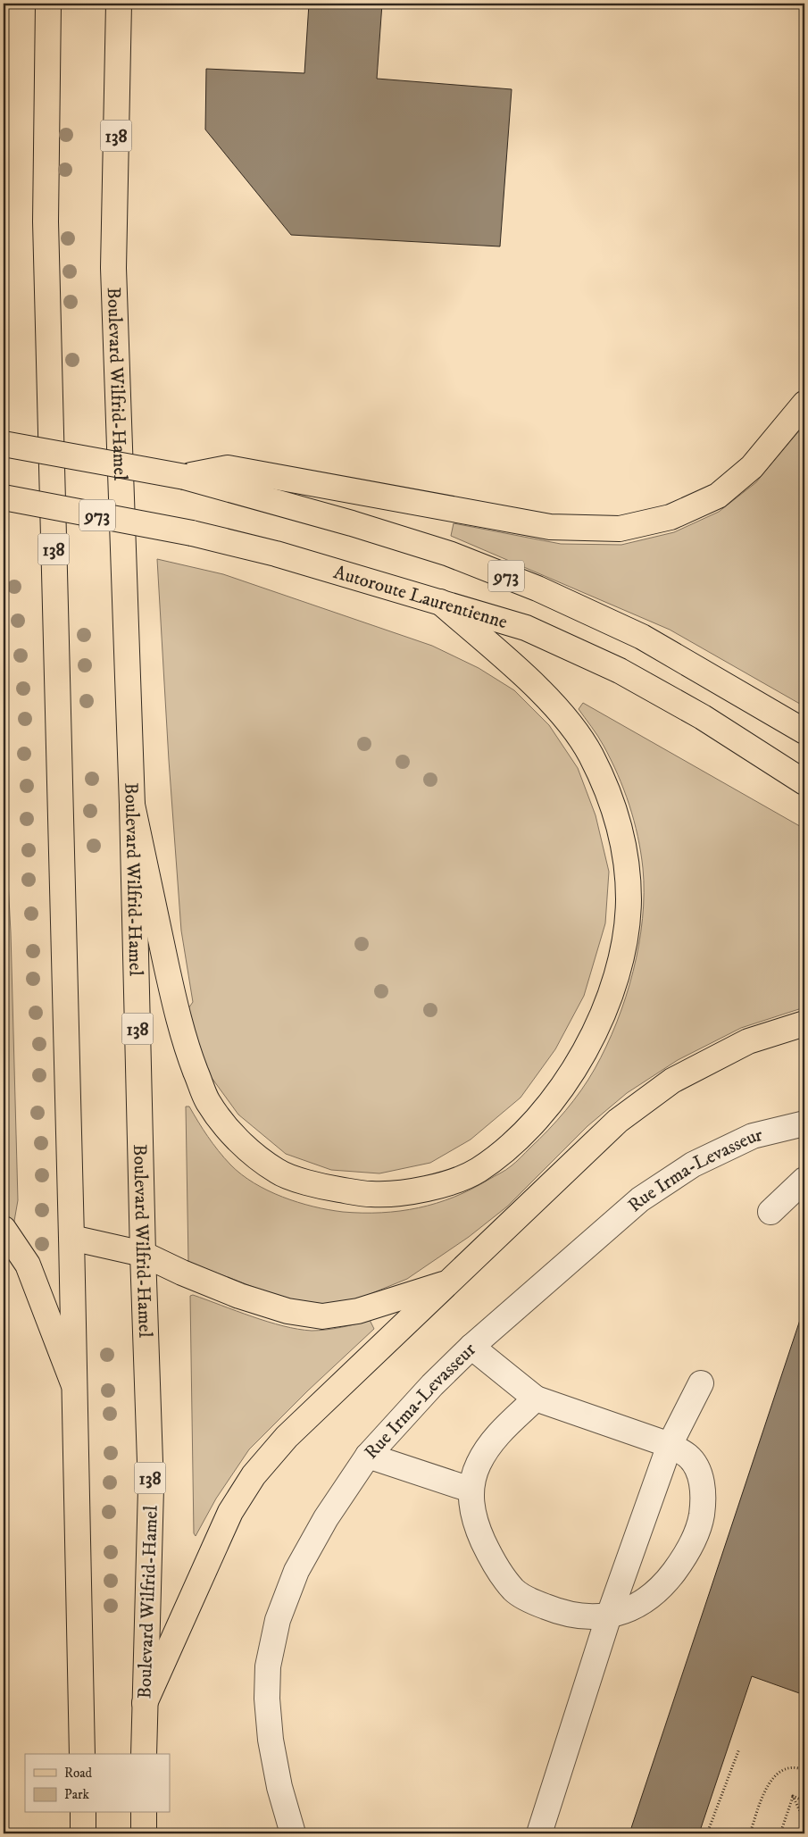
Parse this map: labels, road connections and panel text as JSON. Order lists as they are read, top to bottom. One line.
{"streets":{"main road":["138","Boulevard Wilfrid-Hamel","973","Autoroute Laurentienne"],"street":["Rue Irma-Levasseur"]},"legend":["Road","Park"]}
